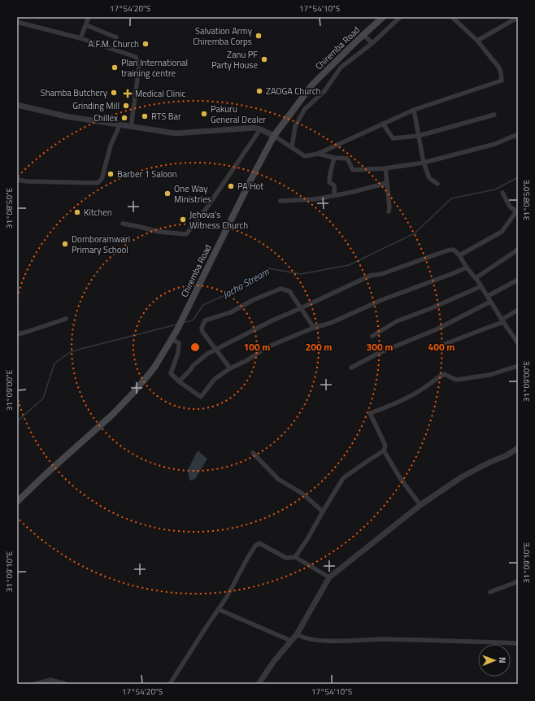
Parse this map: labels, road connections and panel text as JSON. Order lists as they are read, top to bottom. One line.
{"streets":{"main road":["Chiremba Road"]},"water":["Jacha Stream"],"places":{"other":["Salvation Army Chiremba Corps","A.F.M. Church","Zanu PF Party House","Plan International training centre","ZAOGA Church","Shamba Butchery","Grinding Mill","Pakuru General Dealer","RTS Bar","Chillex","Barber 1 Saloon","PA Hot","One Way Ministries","Kitchen","Jehova's Witness Church","Domboramwari Primary School"],"health":["Medical Clinic"]},"north":"right","coordinates":["17°54'20\"S","17°54'10\"S","31°08'50\"E","31°09'00\"E","31°09'10\"E"],"rings":["100 m","200 m","300 m","400 m"]}
